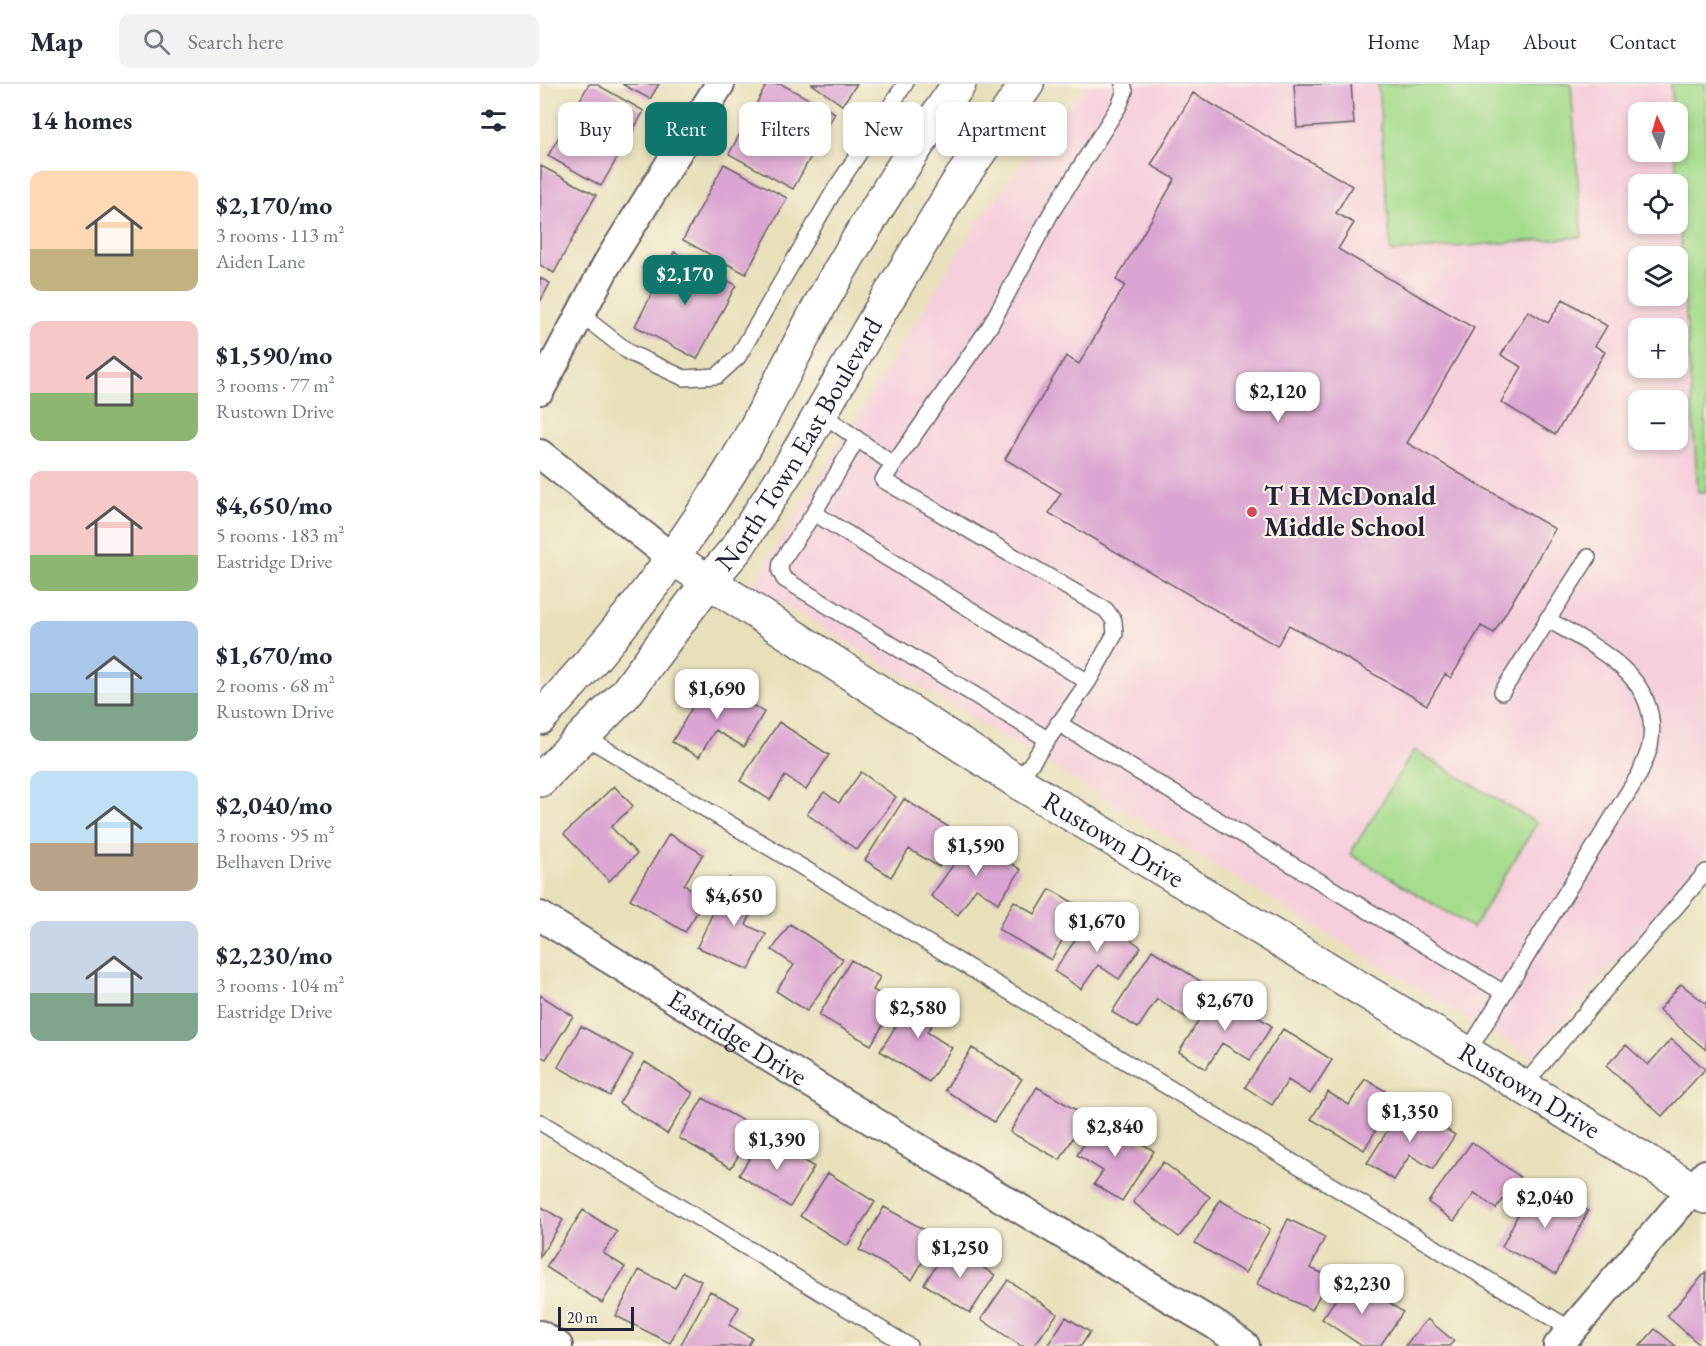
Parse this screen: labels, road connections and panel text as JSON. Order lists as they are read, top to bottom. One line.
{"streets":{"main road":["North Town East Boulevard","Rustown Drive"],"street":["Eastridge Drive"]},"crossings":[["North Town East Boulevard","Rustown Drive"]],"places":["T H McDonald Middle School"],"scale_bar":"20 m","north":"top","page":{"header":"Map","search":"Search here","nav":["Home","Map","About","Contact"],"heading":"14 homes","map_buttons":["+","−"],"chip":["Buy","Rent","Filters","New","Apartment"],"list":[{"name":"$2,170/mo","note":"3 rooms · 113 m² · Aiden Lane"},{"name":"$1,590/mo","note":"3 rooms · 77 m² · Rustown Drive"},{"name":"$4,650/mo","note":"5 rooms · 183 m² · Eastridge Drive"},{"name":"$1,670/mo","note":"2 rooms · 68 m² · Rustown Drive"},{"name":"$2,040/mo","note":"3 rooms · 95 m² · Belhaven Drive"},{"name":"$2,230/mo","note":"3 rooms · 104 m² · Eastridge Drive"}],"price":["$2,170","$2,120","$1,690","$1,590","$4,650","$1,670","$2,670","$2,580","$1,350","$2,840","$1,390","$2,040","$1,250","$2,230"],"scale":"20 m"}}
